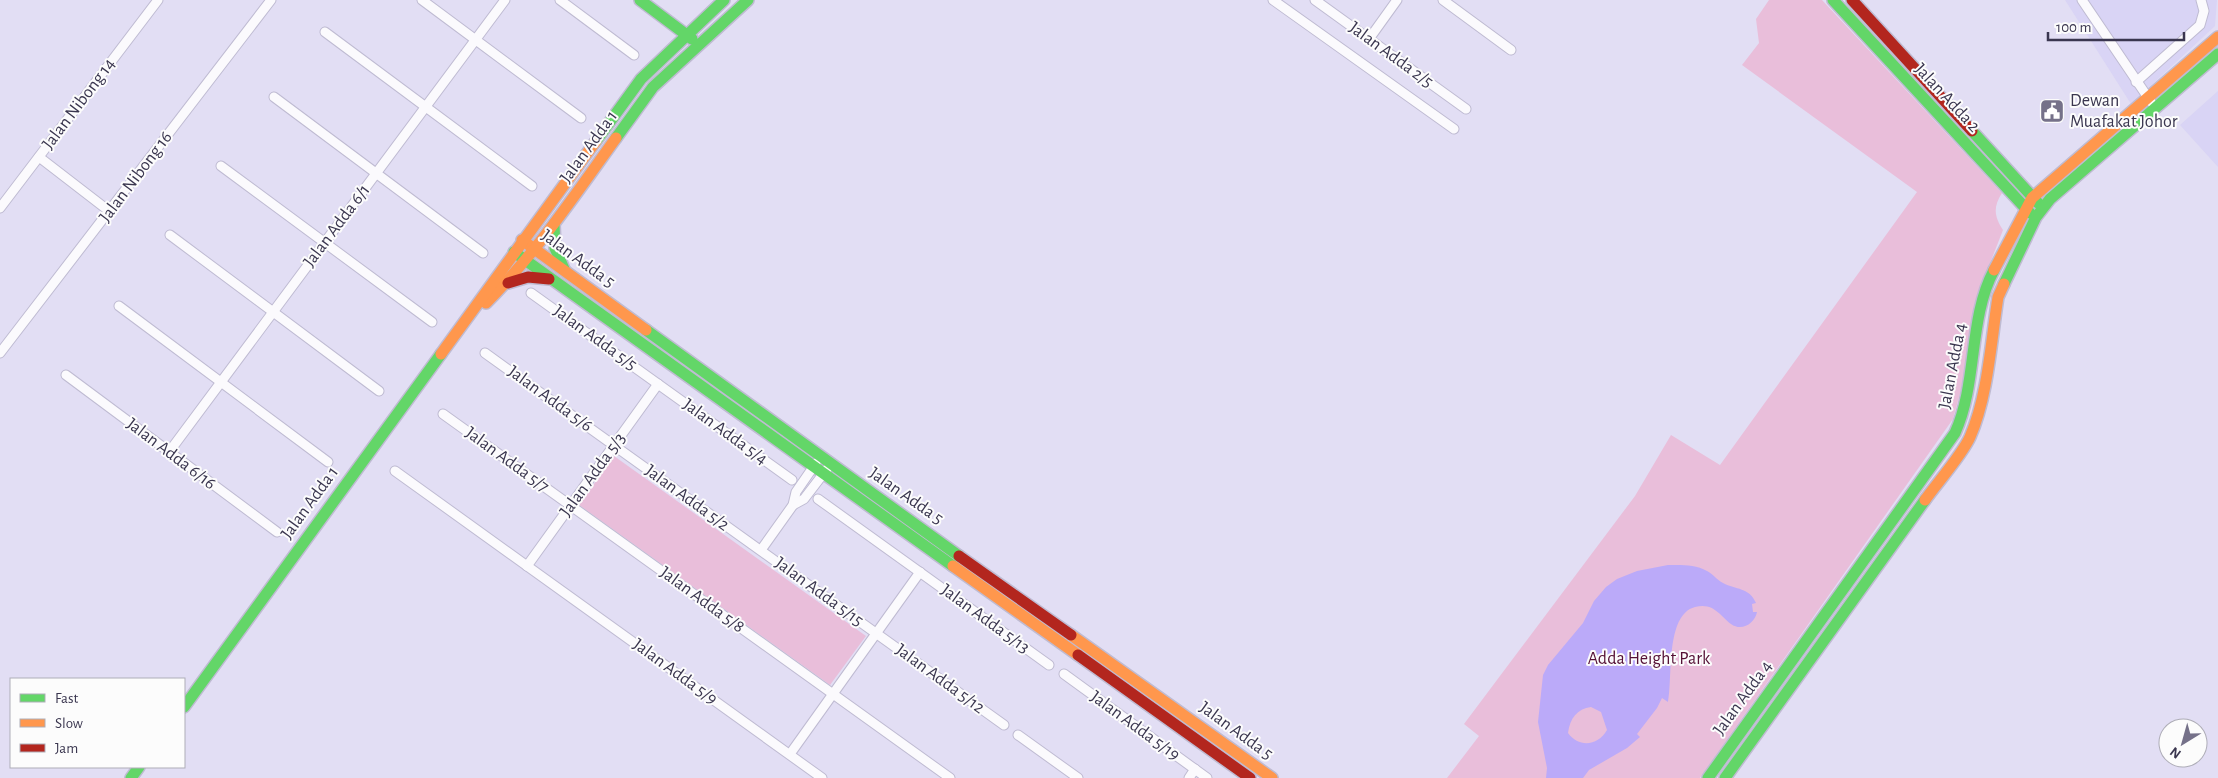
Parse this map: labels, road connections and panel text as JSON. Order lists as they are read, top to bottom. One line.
{"streets":{"street":["Jalan Adda 2/5","Jalan Adda 2","Jalan Nibong 14","Jalan Adda 1","Jalan Nibong 16","Jalan Adda 6/1","Jalan Adda 5","Jalan Adda 5/5","Jalan Adda 4","Jalan Adda 5/6","Jalan Adda 5/4","Jalan Adda 6/16","Jalan Adda 5/7","Jalan Adda 5/3","Jalan Adda 5/2","Jalan Adda 5/15","Jalan Adda 5/8","Jalan Adda 5/13","Jalan Adda 5/9","Jalan Adda 5/12","Jalan Adda 5/19"]},"crossings":[["Jalan Adda 2","Jalan Adda 4"],["Jalan Adda 1","Jalan Adda 5"],["Jalan Adda 6/1","Jalan Adda 6/16"],["Jalan Adda 5/5","Jalan Adda 5/4"],["Jalan Adda 5/5","Jalan Adda 5/3"],["Jalan Adda 5/6","Jalan Adda 5/3"],["Jalan Adda 5/6","Jalan Adda 5/2"],["Jalan Adda 5/4","Jalan Adda 5/3"],["Jalan Adda 5/7","Jalan Adda 5/3"],["Jalan Adda 5/7","Jalan Adda 5/8"],["Jalan Adda 5/3","Jalan Adda 5/2"],["Jalan Adda 5/3","Jalan Adda 5/8"],["Jalan Adda 5/3","Jalan Adda 5/9"],["Jalan Adda 5/2","Jalan Adda 5/15"],["Jalan Adda 5/15","Jalan Adda 5/12"]],"parks":["Adda Height Park"],"places":{"public building":["Dewan Muafakat Johor"]},"legend":["Fast","Slow","Jam"],"scale_bar":"100 m","north":"bottom left"}
